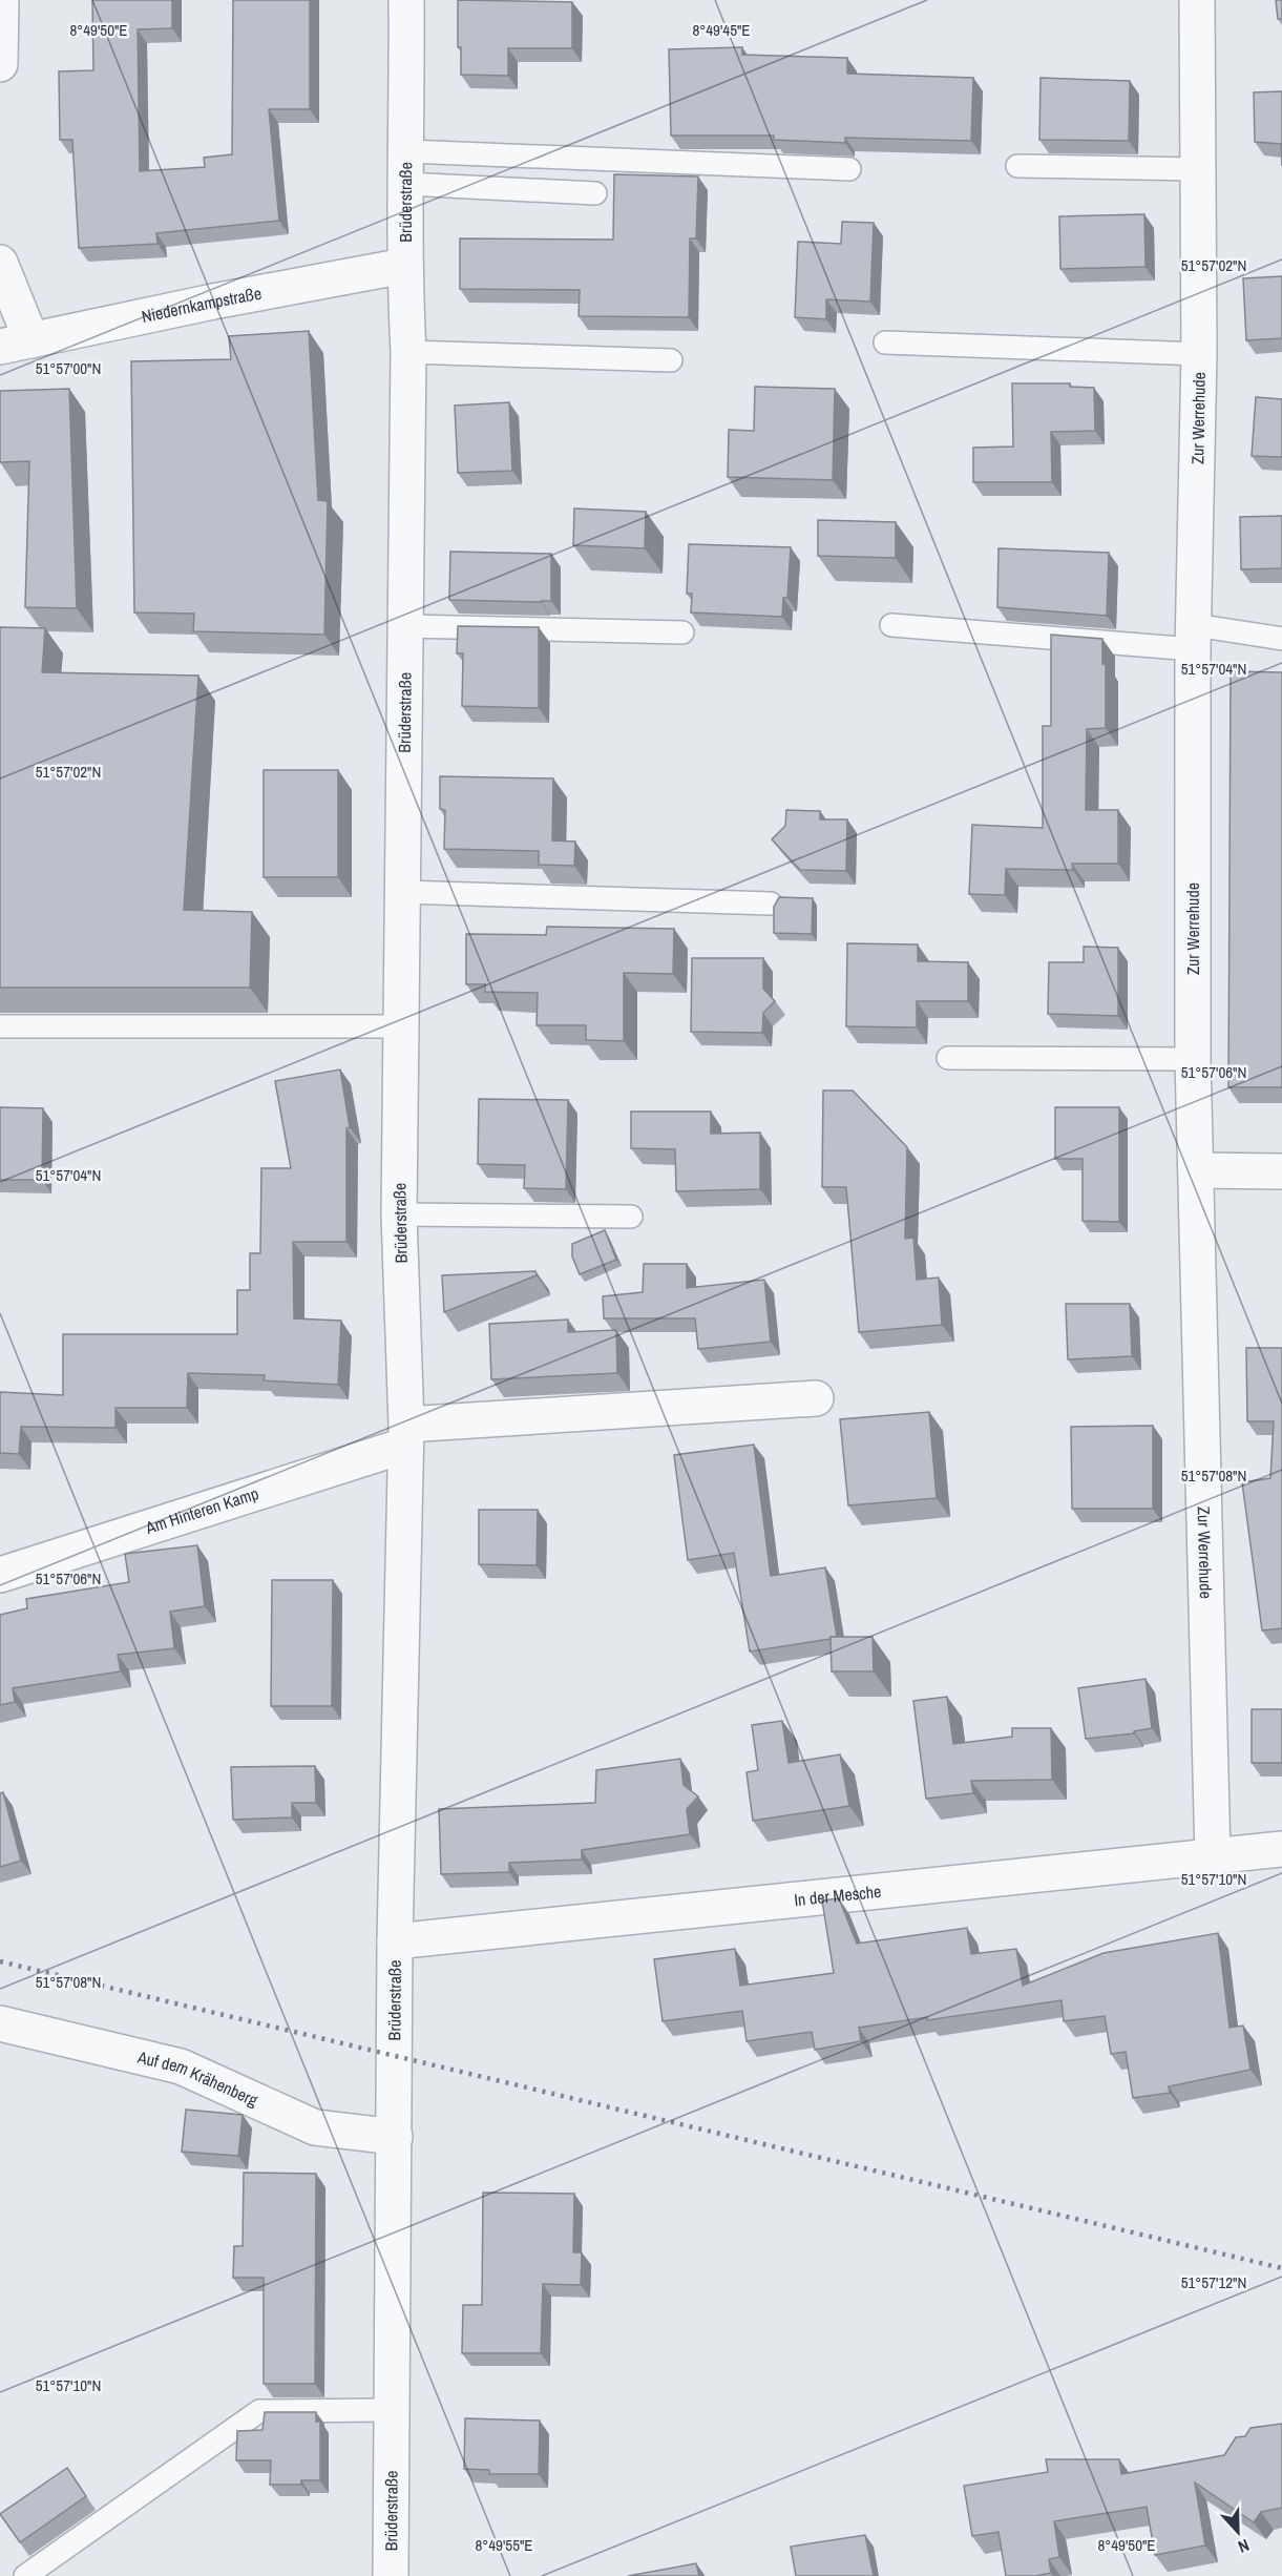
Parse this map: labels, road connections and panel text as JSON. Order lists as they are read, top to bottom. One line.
{"streets":{"street":["Brüderstraße","Niedernkampstraße","Zur Werrehude","Am Hinteren Kamp","In der Mesche","Auf dem Krähenberg"]},"crossings":[["Brüderstraße","Niedernkampstraße"],["Brüderstraße","Am Hinteren Kamp"],["Brüderstraße","In der Mesche"],["Brüderstraße","Auf dem Krähenberg"],["Zur Werrehude","In der Mesche"]],"north":"bottom","coordinates":["8°49'50\"E","8°49'45\"E","51°57'02\"N","51°57'00\"N","51°57'04\"N","51°57'06\"N","51°57'08\"N","51°57'10\"N","51°57'12\"N","8°49'55\"E"]}
